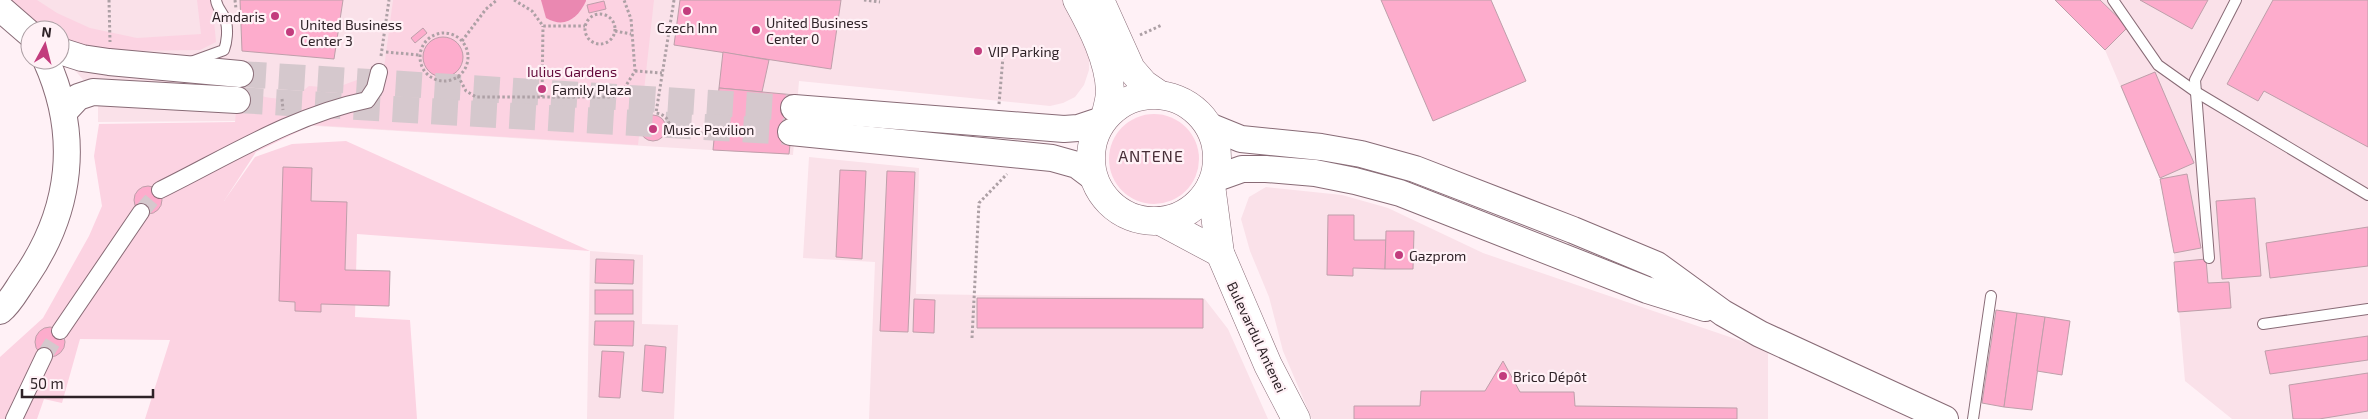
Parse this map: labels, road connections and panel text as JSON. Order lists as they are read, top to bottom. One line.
{"streets":{"main road":["Bulevardul Antenei"]},"districts":["ANTENE"],"parks":["Iulius Gardens"],"places":["Czech Inn","Amdaris","United Business Center 0","United Business Center 3","VIP Parking","Family Plaza","Music Pavilion","Gazprom","Brico Dépôt"],"scale_bar":"50 m","north":"top"}
